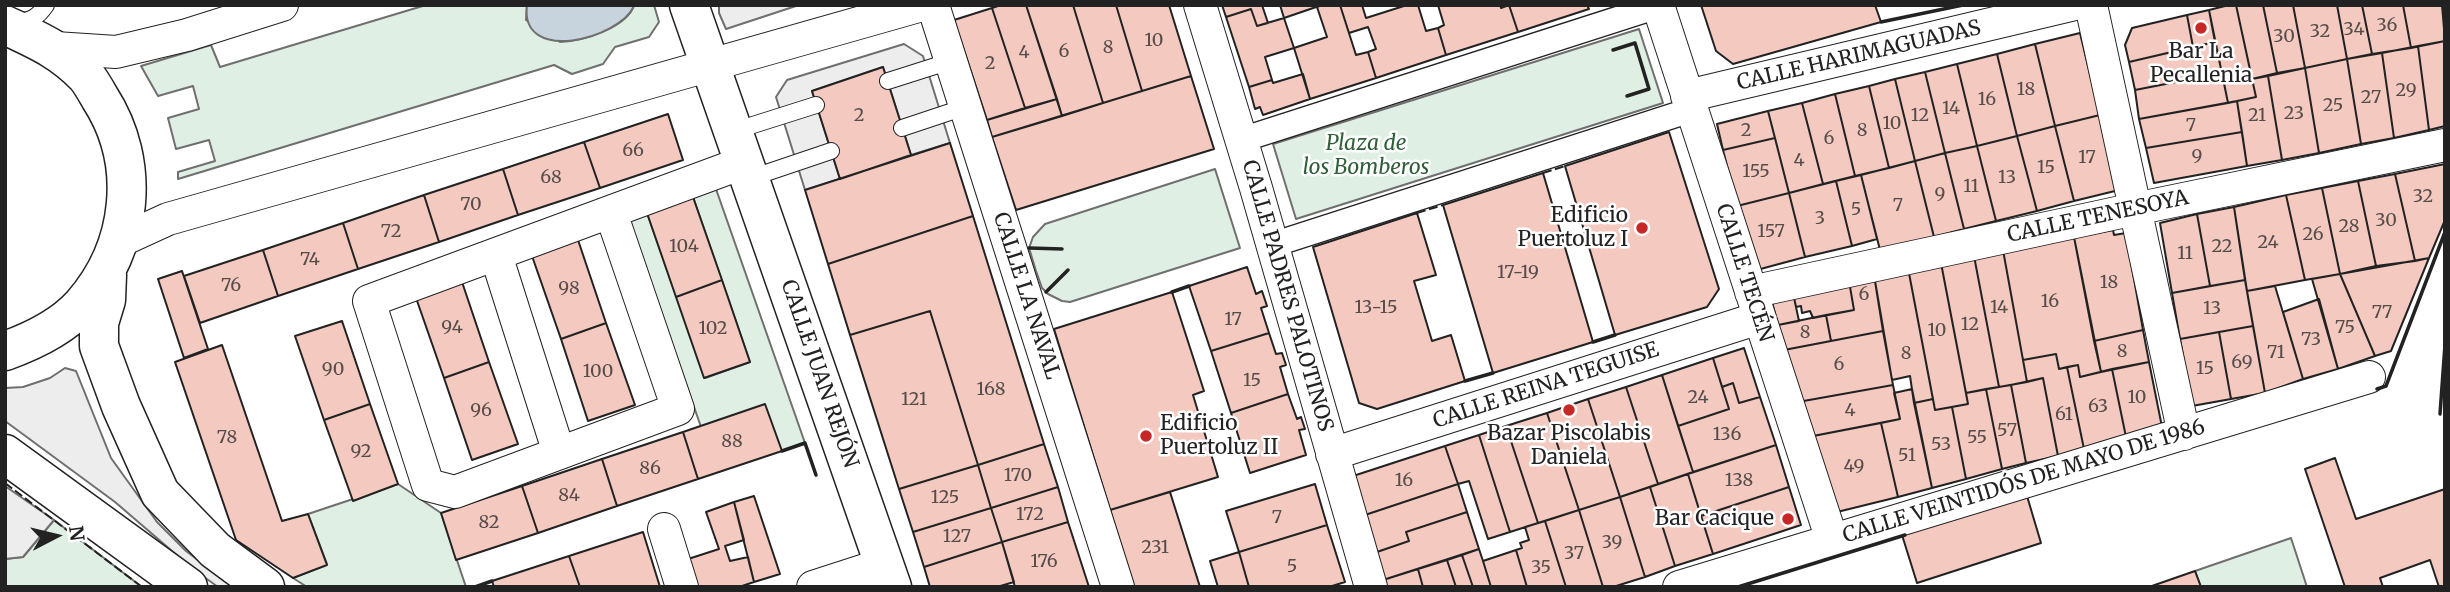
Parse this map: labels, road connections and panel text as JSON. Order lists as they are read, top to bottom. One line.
{"streets":{"street":["CALLE HARIMAGUADAS","CALLE TENESOYA","CALLE TECÉN","CALLE LA NAVAL","CALLE PADRES PALOTINOS","CALLE JUAN REJÓN","CALLE REINA TEGUISE","CALLE VEINTIDÓS DE MAYO DE 1986"]},"crossings":[["CALLE HARIMAGUADAS","CALLE TECÉN"],["CALLE TENESOYA","CALLE TECÉN"],["CALLE TENESOYA","CALLE REINA TEGUISE"],["CALLE TECÉN","CALLE REINA TEGUISE"],["CALLE TECÉN","CALLE VEINTIDÓS DE MAYO DE 1986"],["CALLE PADRES PALOTINOS","CALLE REINA TEGUISE"]],"parks":["Plaza de los Bomberos"],"places":["Bar La Pecallenia","Edificio Puertoluz I","Bazar Piscolabis Daniela","Edificio Puertoluz II","Bar Cacique"],"house_numbers":["36","34","32","30","10","8","6","4","2","18","29","27","16","25","14","23","2","12","21","10","7","2","8","6","66","9","17","4","15","155","68","13","11","9","32","70","7","5","3","30","28","72","157","26","24","104","22","11","74","17-19","18","76","98","6","16","13-15","14","13","77","17","12","94","75","102","10","8","73","8","71","8","69","6","15","90","100","15","168","24","10","121","63","96","4","61","57","136","78","55","88","53","92","51","49","86","170","16","138","84","125","172","7","82","127","39","231","37","176","5","35"],"north":"right"}
